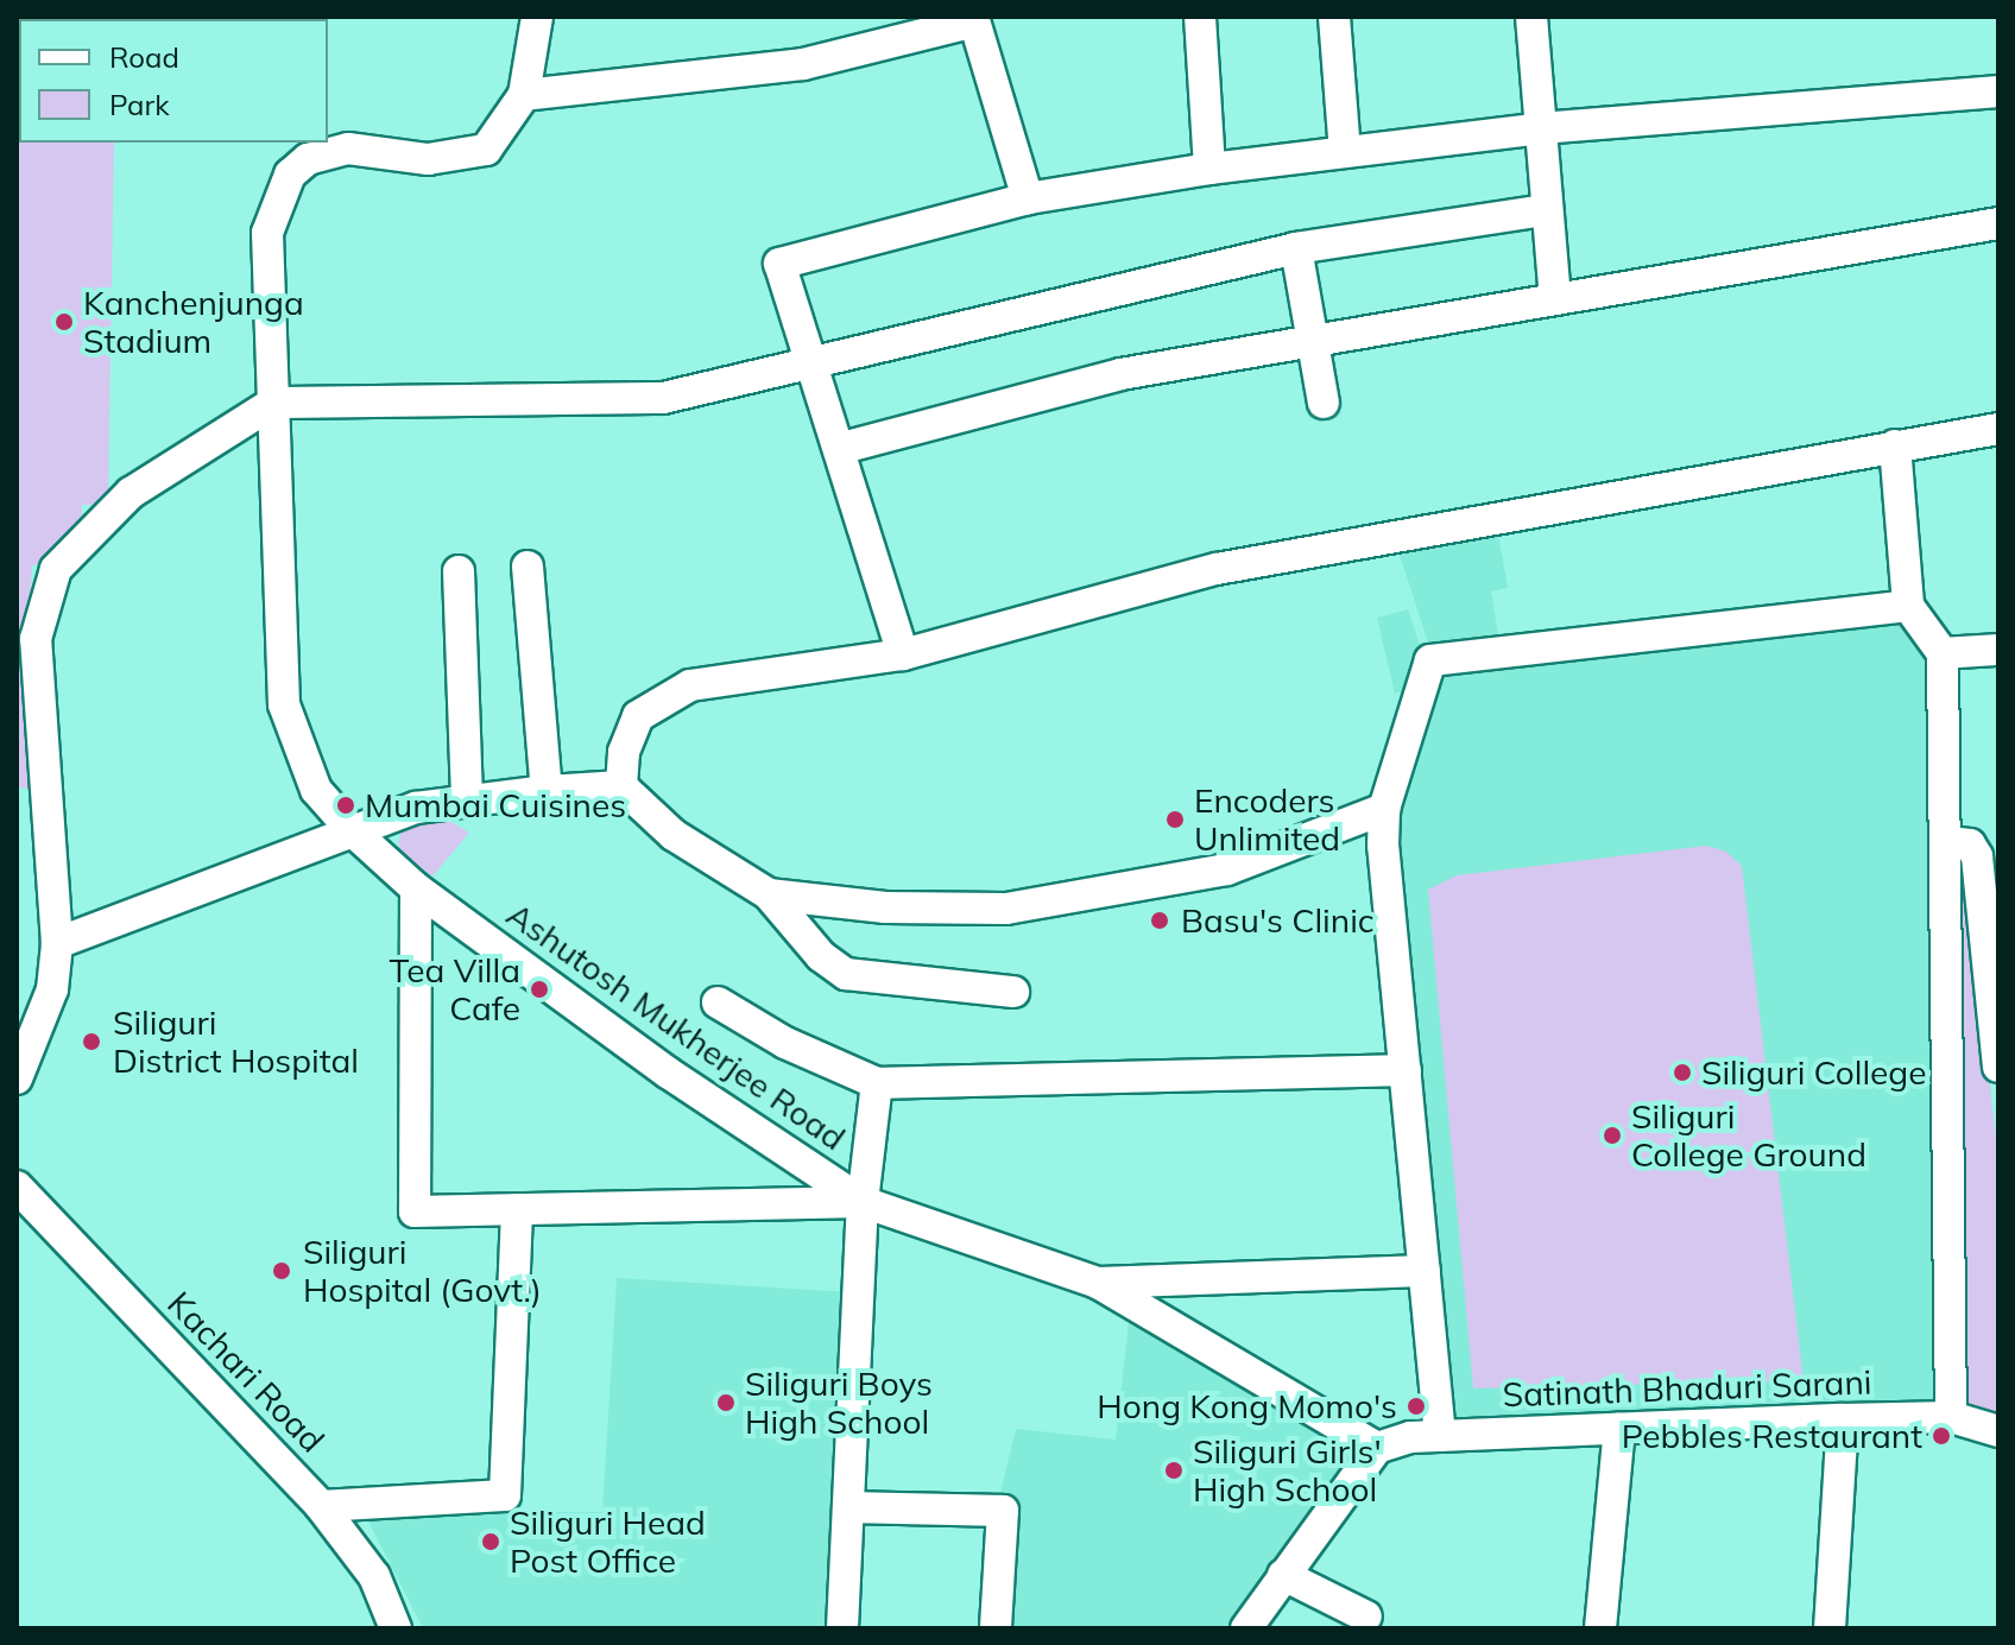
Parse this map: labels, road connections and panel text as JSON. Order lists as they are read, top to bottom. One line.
{"streets":{"street":["Ashutosh Mukherjee Road","Kachari Road","Satinath Bhaduri Sarani"]},"crossings":[["Ashutosh Mukherjee Road","Satinath Bhaduri Sarani"]],"places":["Kanchenjunga Stadium","Mumbai Cuisines","Encoders Unlimited","Basu's Clinic","Tea Villa Cafe","Siliguri District Hospital","Siliguri College","Siliguri College Ground","Siliguri Hospital (Govt.)","Siliguri Boys High School","Hong Kong Momo's","Pebbles Restaurant","Siliguri Girls' High School","Siliguri Head Post Office"],"legend":["Road","Park"]}
